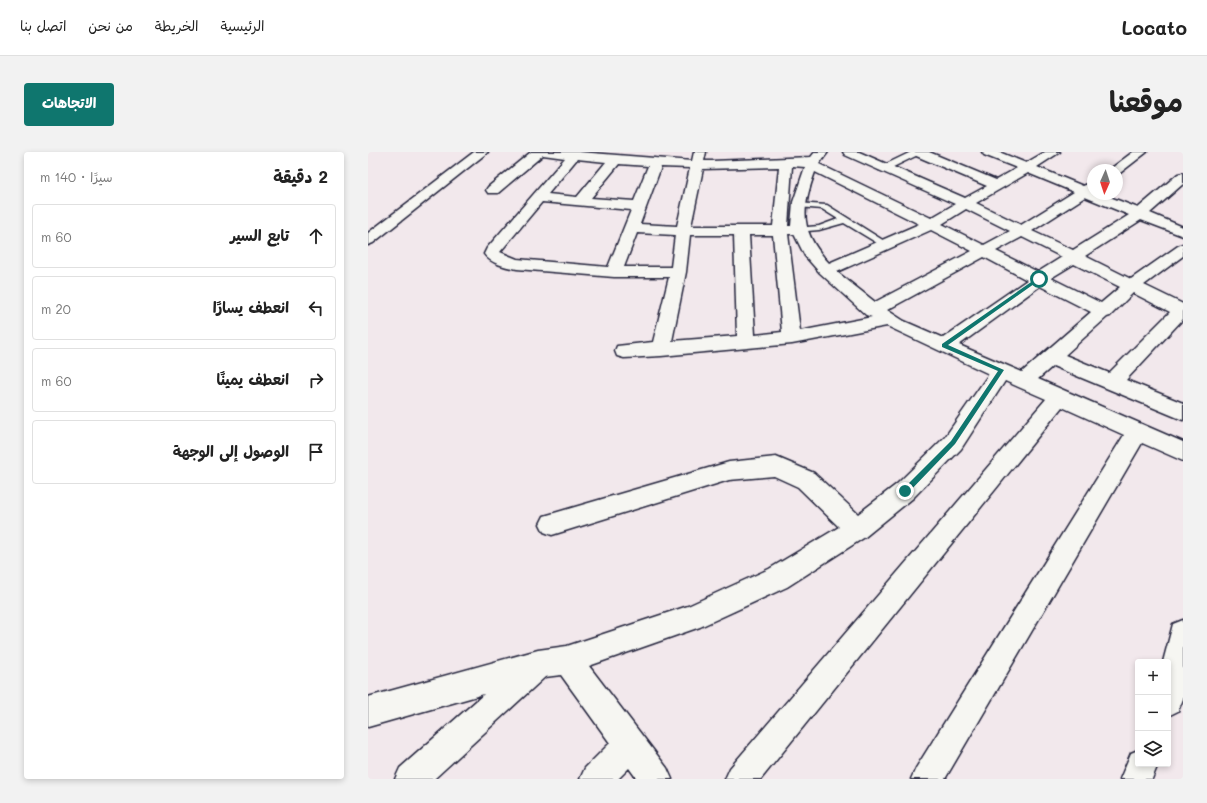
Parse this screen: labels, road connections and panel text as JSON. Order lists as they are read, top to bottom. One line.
{"north":"bottom","page":{"header":"Locato","nav":["الرئيسية","الخريطة","من نحن","اتصل بنا"],"title":"موقعنا","buttons":"الاتجاهات","heading":["2 دقيقة","سيرًا · 140 m"],"list":[["تابع السير","60 m"],["انعطف يسارًا","20 m"],["انعطف يمينًا","60 m"],"الوصول إلى الوجهة"],"map_buttons":["+","−"]}}
